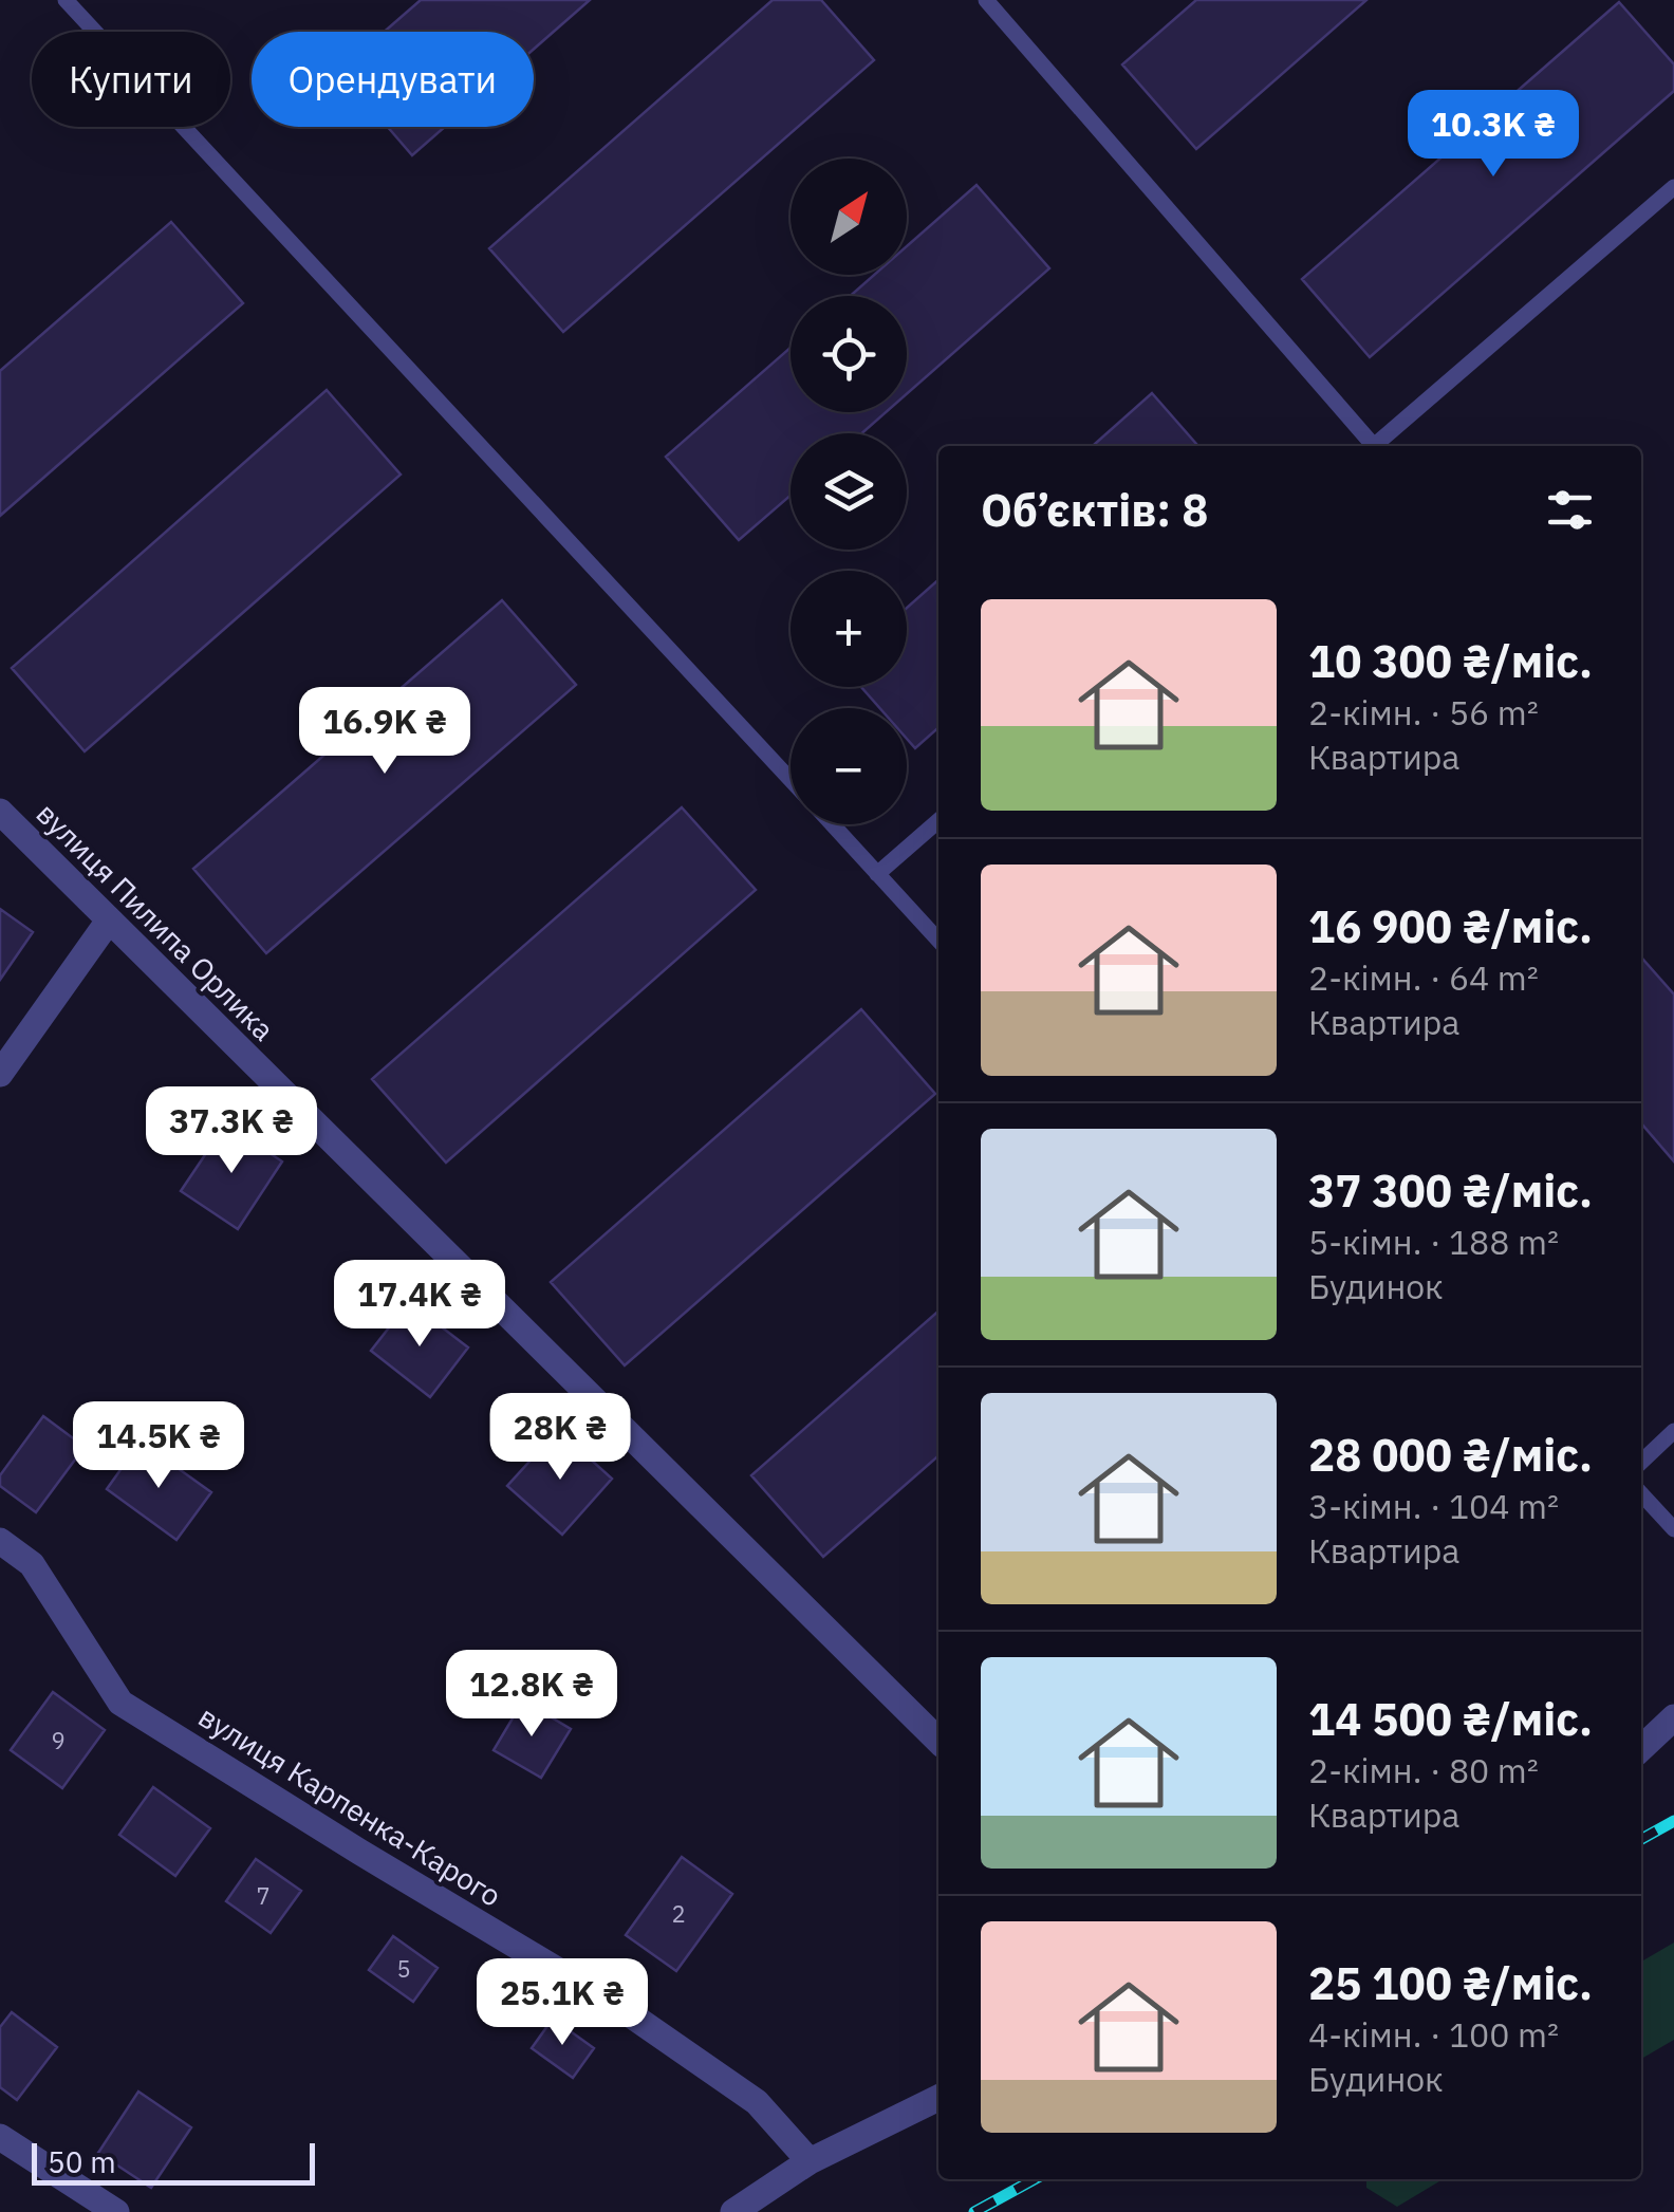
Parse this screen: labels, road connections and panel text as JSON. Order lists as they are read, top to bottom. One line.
{"streets":{"street":["вулиця Пилипа Орлика","вулиця Карпенка-Карого"]},"house_numbers":["9","7","2","5"],"scale_bar":"50 m","north":"top right","page":{"chip":["Купити","Орендувати"],"price":["10.3K ₴","16.9K ₴","37.3K ₴","17.4K ₴","28K ₴","14.5K ₴","12.8K ₴","25.1K ₴"],"map_buttons":["+","−"],"heading":"Об’єктів: 8","list":[{"name":"10 300 ₴/міс.","note":"2-кімн. · 56 m² · Квартира"},{"name":"16 900 ₴/міс.","note":"2-кімн. · 64 m² · Квартира"},{"name":"37 300 ₴/міс.","note":"5-кімн. · 188 m² · Будинок"},{"name":"28 000 ₴/міс.","note":"3-кімн. · 104 m² · Квартира"},{"name":"14 500 ₴/міс.","note":"2-кімн. · 80 m² · Квартира"},{"name":"25 100 ₴/міс.","note":"4-кімн. · 100 m² · Будинок"}],"scale":"50 m"}}
